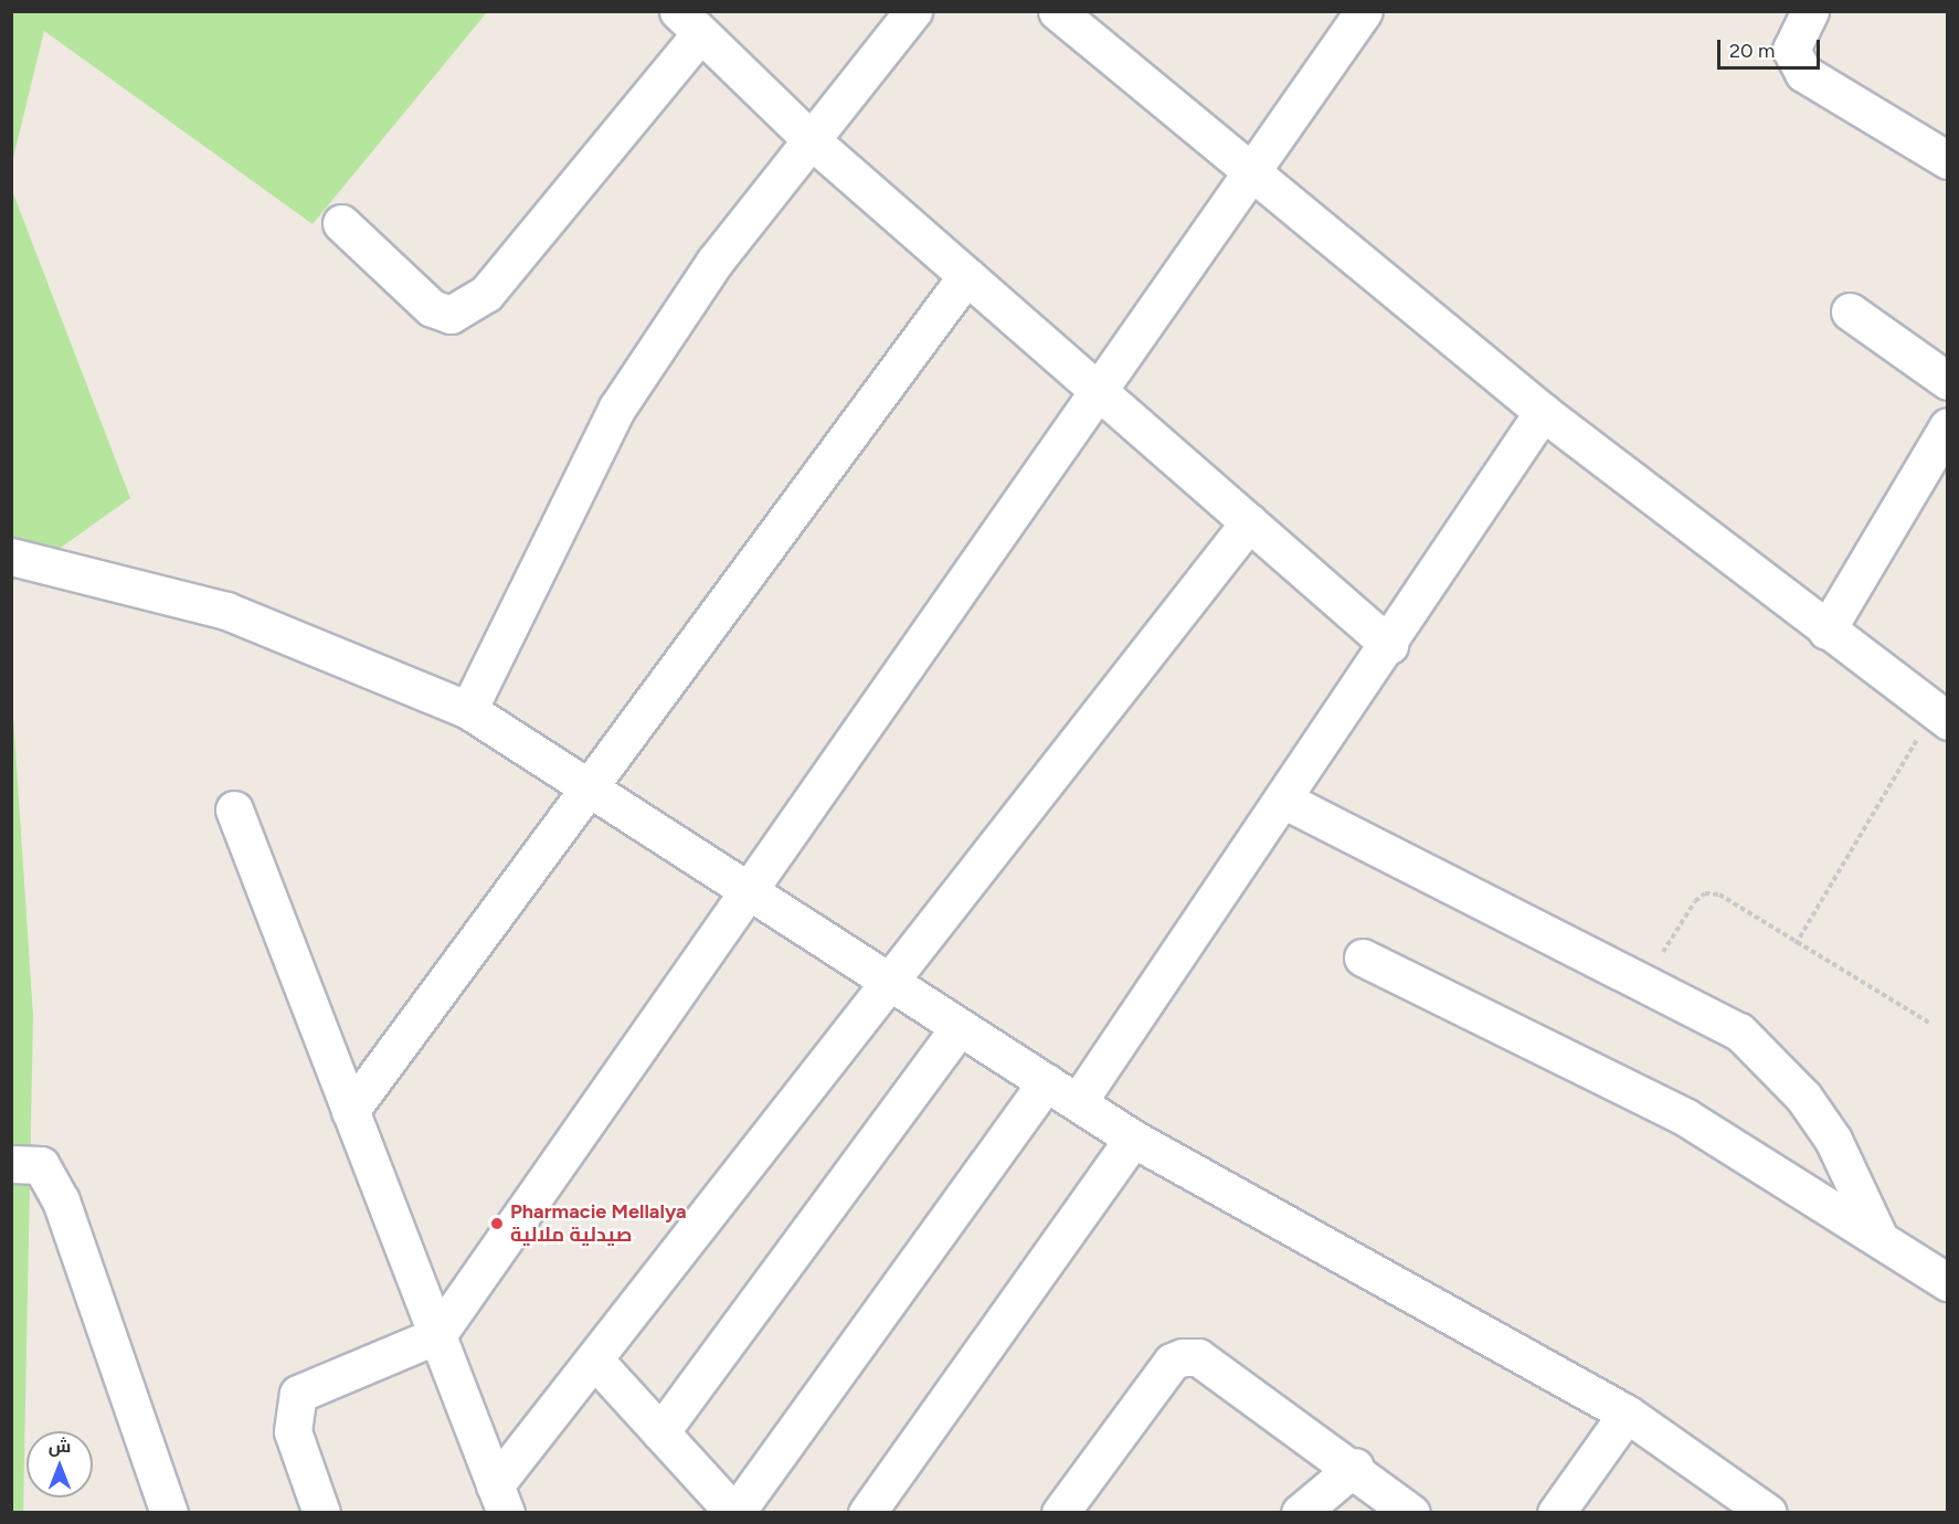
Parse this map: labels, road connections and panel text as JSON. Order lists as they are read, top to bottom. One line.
{"places":["Pharmacie Mellalya صيدلية ملالية"],"scale_bar":"20 m","north":"top"}
